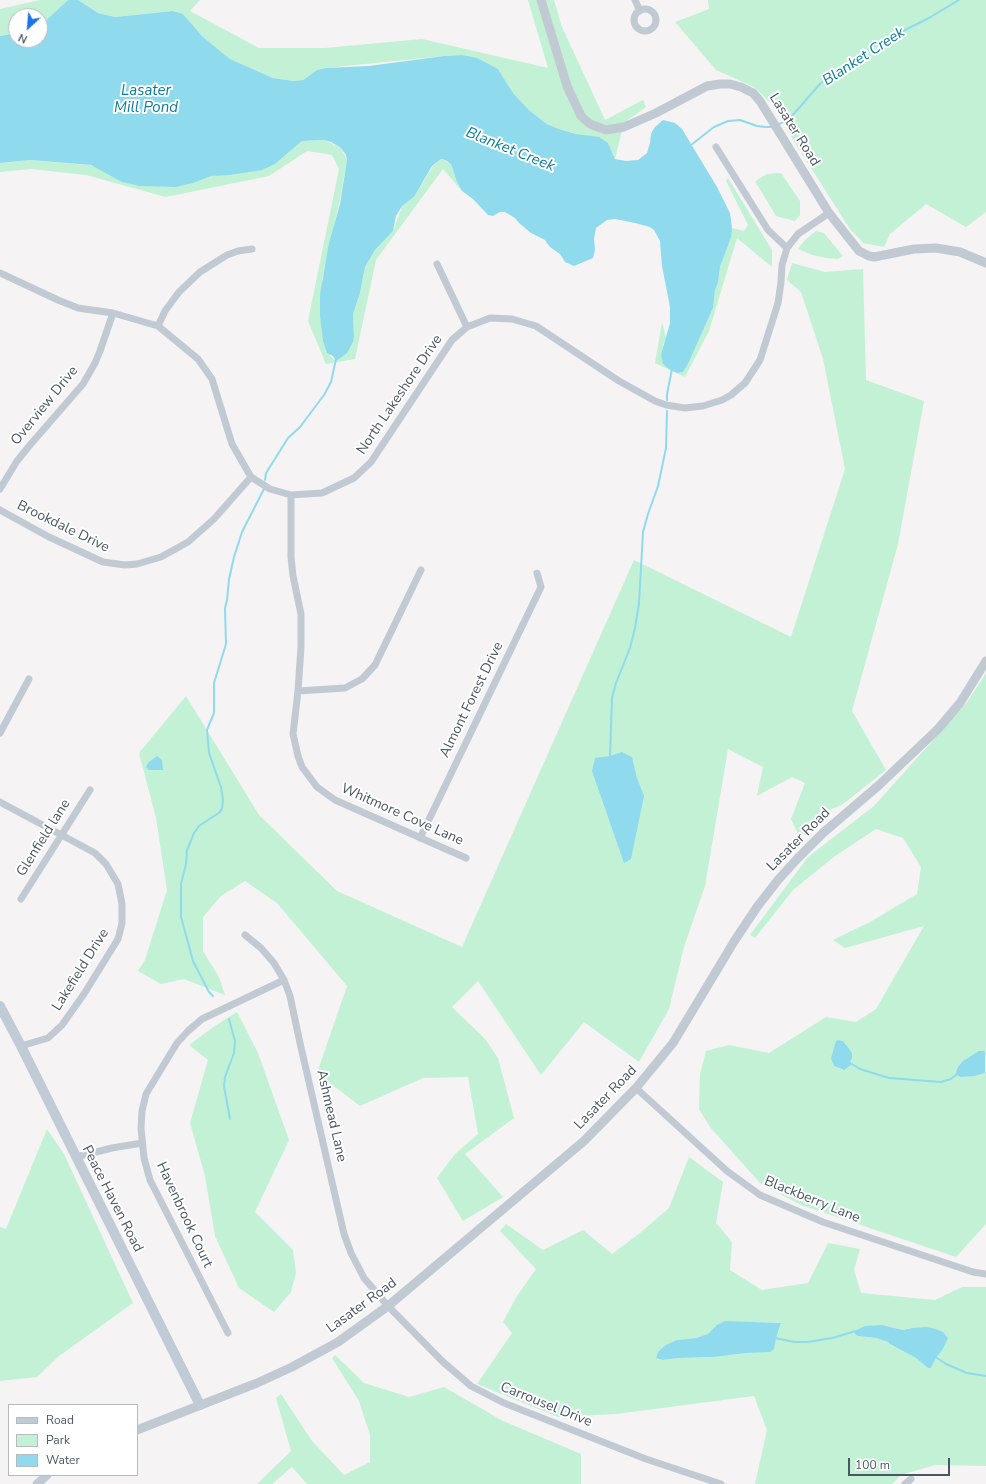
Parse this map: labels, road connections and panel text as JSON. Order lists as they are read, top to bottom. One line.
{"streets":{"main road":["Peace Haven Road"],"street":["Lasater Road","North Lakeshore Drive","Overview Drive","Brookdale Drive","Almont Forest Drive","Whitmore Cove Lane","Glenfield lane","Lakefield Drive","Ashmead Lane","Blackberry Lane","Havenbrook Court","Carrousel Drive"]},"crossings":[["Lasater Road","North Lakeshore Drive"],["Lasater Road","Ashmead Lane"],["Lasater Road","Peace Haven Road"],["Lasater Road","Blackberry Lane"],["Lasater Road","Carrousel Drive"],["North Lakeshore Drive","Brookdale Drive"],["North Lakeshore Drive","Whitmore Cove Lane"],["Almont Forest Drive","Whitmore Cove Lane"],["Glenfield lane","Lakefield Drive"],["Lakefield Drive","Peace Haven Road"],["Ashmead Lane","Havenbrook Court"],["Ashmead Lane","Carrousel Drive"]],"water":["Blanket Creek","Lasater Mill Pond"],"legend":["Road","Park","Water"],"scale_bar":"100 m","north":"bottom left"}
